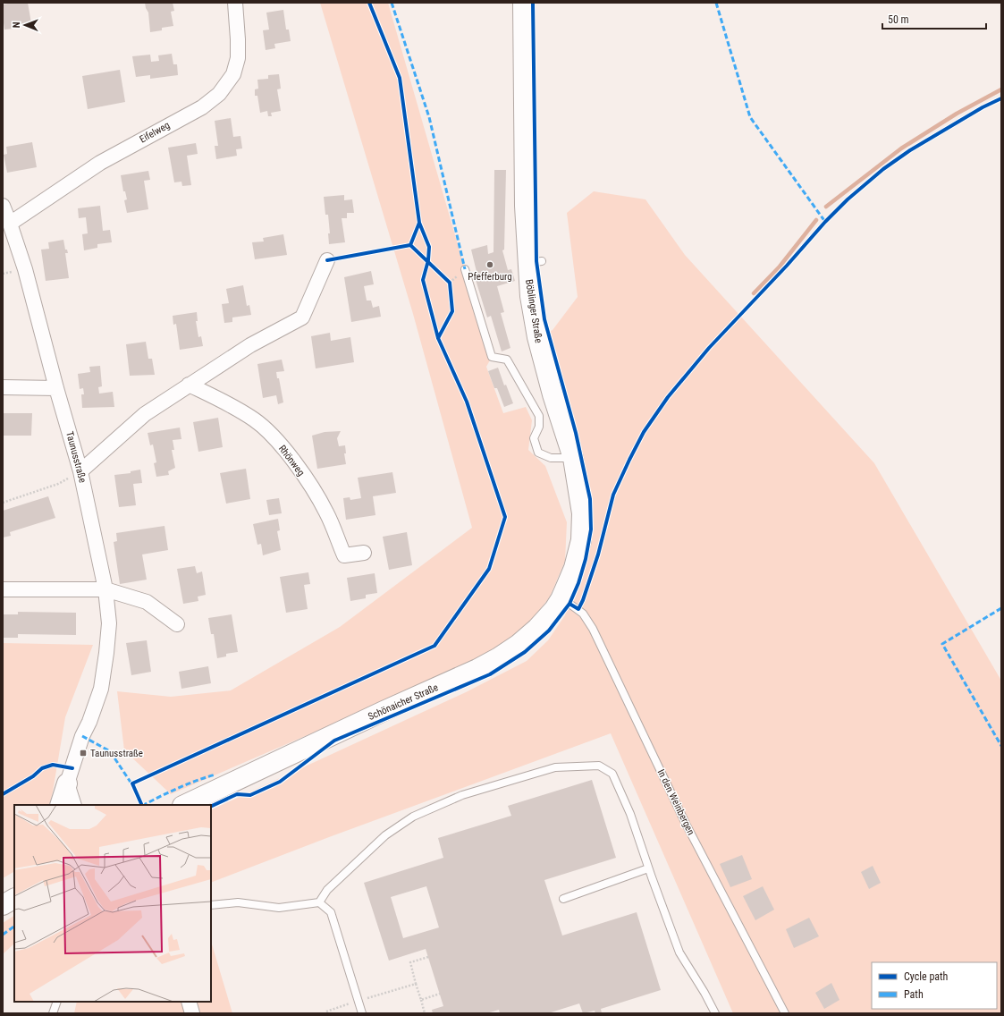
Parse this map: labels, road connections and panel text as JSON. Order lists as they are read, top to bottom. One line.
{"streets":{"main road":["Böblinger Straße","Schönaicher Straße"],"street":["Eifelweg","Taunusstraße","Rhönweg"],"lane":["In den Weinbergen"]},"crossings":[["Eifelweg","Taunusstraße"],["Böblinger Straße","Schönaicher Straße"],["Böblinger Straße","In den Weinbergen"],["Schönaicher Straße","In den Weinbergen"]],"places":{"other":["Pfefferburg"],"transit":["Taunusstraße"]},"legend":["Cycle path","Path"],"scale_bar":"50 m","north":"left"}
